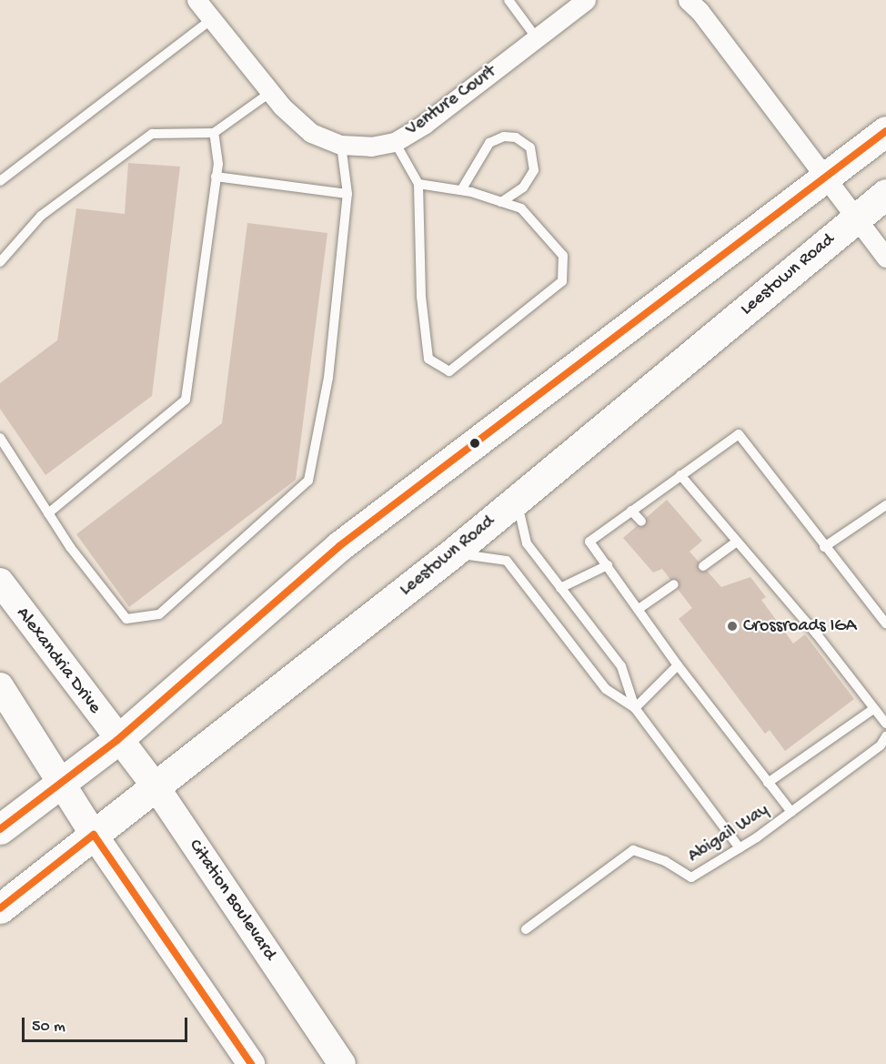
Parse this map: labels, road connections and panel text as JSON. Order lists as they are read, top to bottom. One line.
{"streets":{"main road":["Leestown Road","Alexandria Drive","Citation Boulevard"],"street":["Venture Court"],"lane":["Abigail Way"]},"crossings":[["Leestown Road","Citation Boulevard"],["Alexandria Drive","Citation Boulevard"]],"places":["Crossroads IGA"],"scale_bar":"50 m"}
